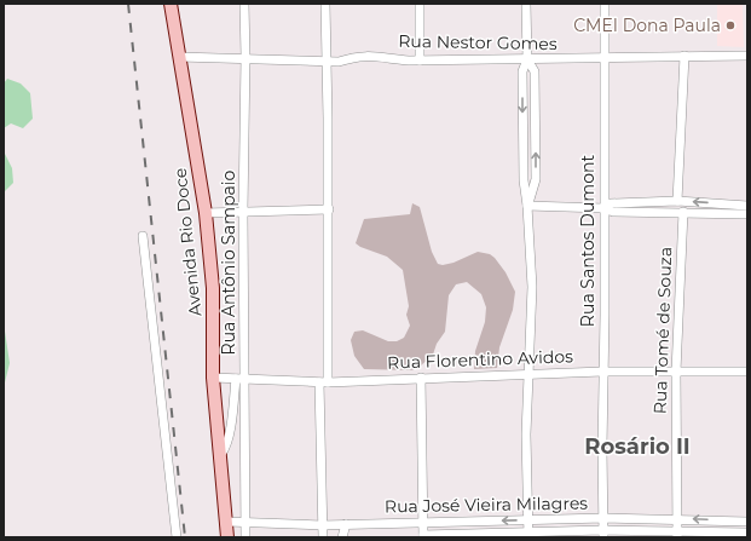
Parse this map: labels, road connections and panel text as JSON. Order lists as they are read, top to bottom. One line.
{"streets":{"street":["Rua Nestor Gomes","Rua Santos Dumont","Avenida Rio Doce","Rua Antônio Sampaio","Rua Tomé de Souza","Rua Florentino Avidos","Rua José Vieira Milagres"]},"crossings":[["Rua Nestor Gomes","Rua Santos Dumont"],["Rua Nestor Gomes","Avenida Rio Doce"],["Rua Nestor Gomes","Rua Antônio Sampaio"],["Rua Santos Dumont","Rua Florentino Avidos"],["Rua Santos Dumont","Rua José Vieira Milagres"],["Avenida Rio Doce","Rua Florentino Avidos"],["Avenida Rio Doce","Rua José Vieira Milagres"],["Rua Antônio Sampaio","Rua Florentino Avidos"],["Rua Antônio Sampaio","Rua José Vieira Milagres"],["Rua Tomé de Souza","Rua Florentino Avidos"],["Rua Tomé de Souza","Rua José Vieira Milagres"]],"districts":["Rosário II"],"places":["CMEI Dona Paula"]}
